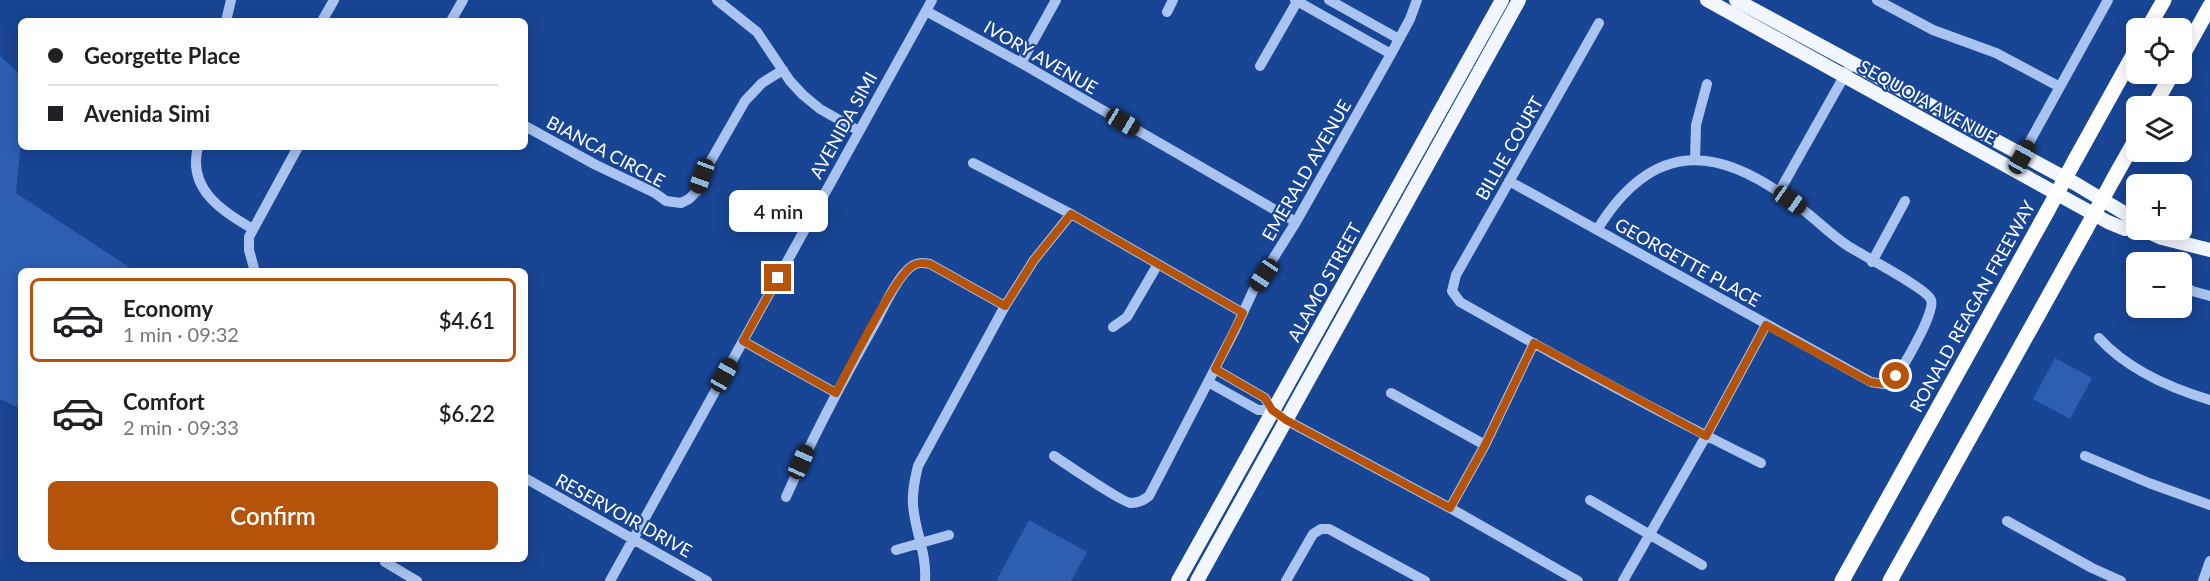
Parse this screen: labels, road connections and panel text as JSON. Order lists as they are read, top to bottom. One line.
{"streets":{"highway":["RONALD REAGAN FREEWAY"],"main road":["SEQUOIA AVENUE","ALAMO STREET"],"street":["IVORY AVENUE","AVENIDA SIMI","BILLIE COURT","BIANCA CIRCLE","EMERALD AVENUE","GEORGETTE PLACE","RESERVOIR DRIVE"]},"crossings":[["IVORY AVENUE","AVENIDA SIMI"],["IVORY AVENUE","EMERALD AVENUE"],["AVENIDA SIMI","RESERVOIR DRIVE"],["BILLIE COURT","GEORGETTE PLACE"]],"page":{"map_buttons":["+","−"],"banner":["Georgette Place","Avenida Simi"],"bubble":"4 min","list":[{"name":"Economy","note":"1 min · 09:32","value":"$4.61"},{"name":"Comfort","note":"2 min · 09:33","value":"$6.22"}],"buttons":"Confirm"}}
